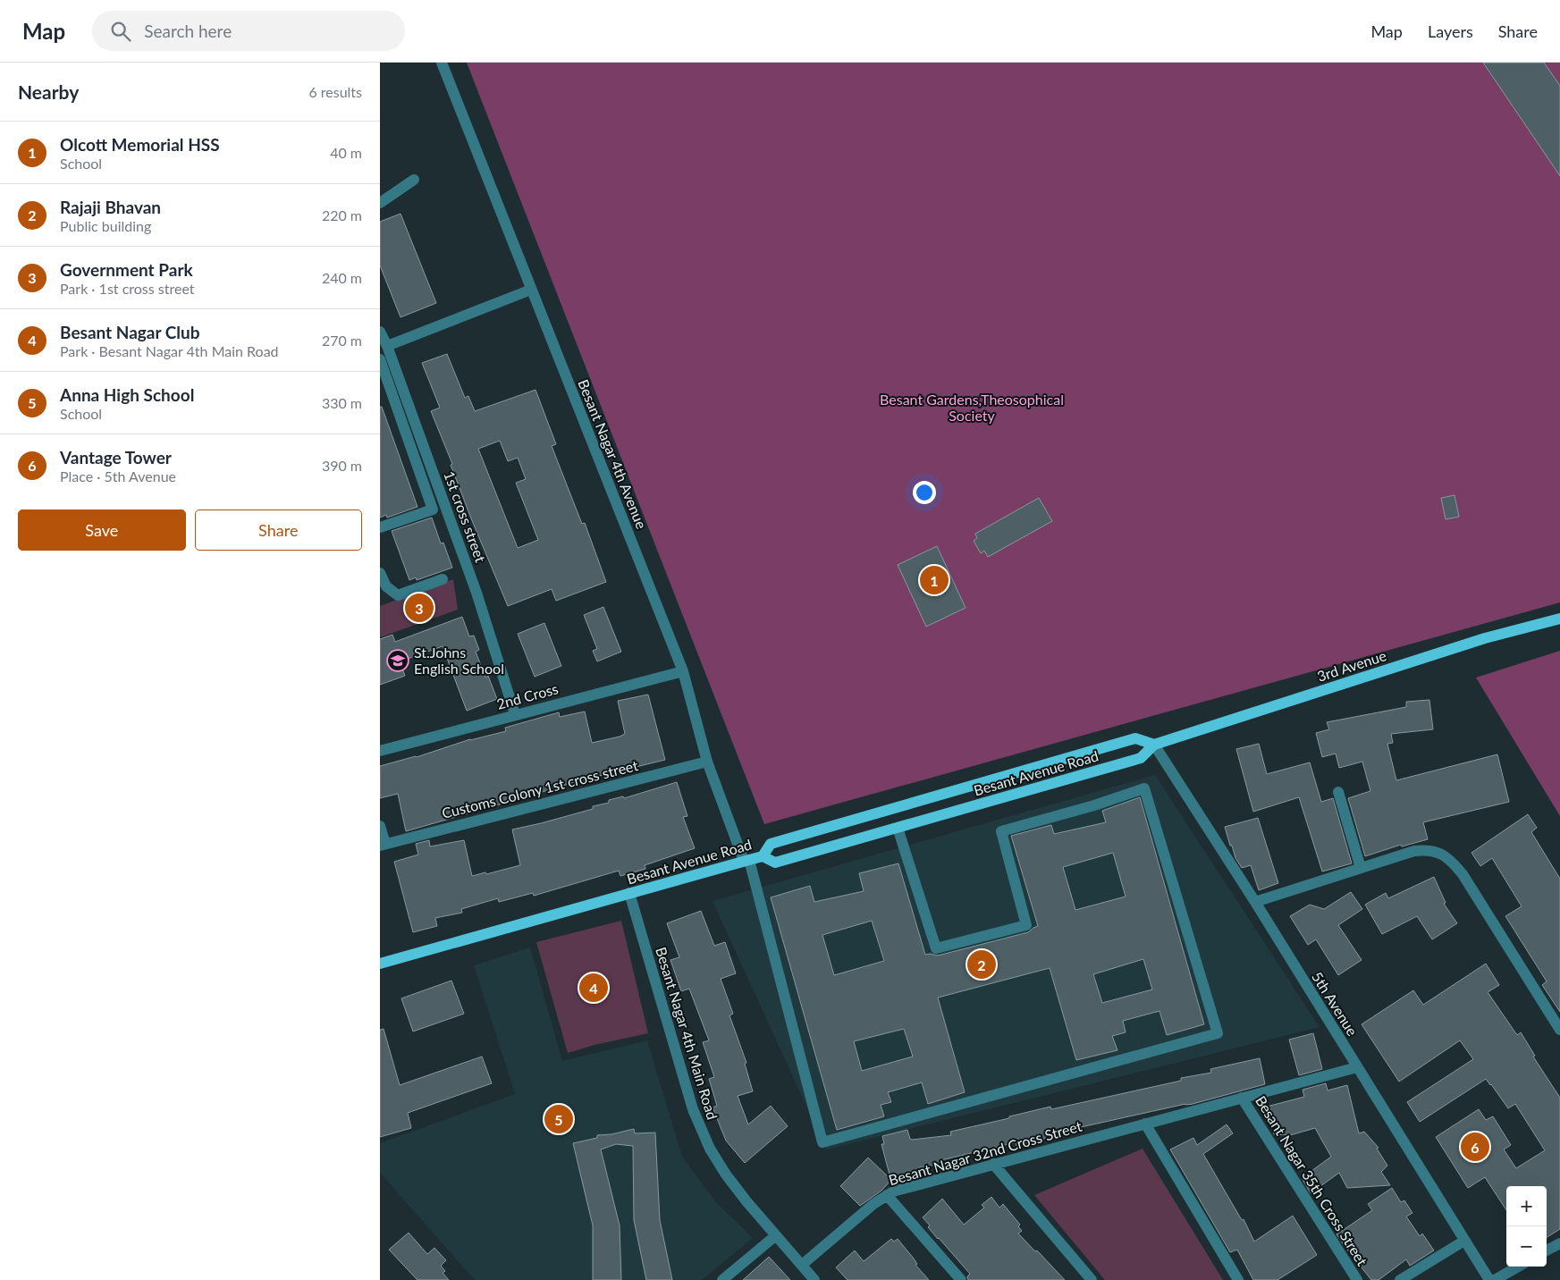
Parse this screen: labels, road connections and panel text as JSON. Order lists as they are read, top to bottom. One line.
{"streets":{"main road":["3rd Avenue","Besant Avenue Road"],"street":["Besant Nagar 4th Avenue","1st cross street","2nd Cross","Customs Colony 1st cross street","5th Avenue","Besant Nagar 4th Main Road","Besant Nagar 32nd Cross Street","Besant Nagar 35th Cross Street"]},"crossings":[["Besant Nagar 4th Avenue","2nd Cross"],["Besant Nagar 4th Avenue","Besant Avenue Road"],["Besant Nagar 4th Avenue","Customs Colony 1st cross street"],["1st cross street","2nd Cross"],["3rd Avenue","Besant Avenue Road"],["3rd Avenue","5th Avenue"],["Besant Avenue Road","5th Avenue"],["Besant Avenue Road","Besant Nagar 4th Main Road"],["5th Avenue","Besant Nagar 32nd Cross Street"],["Besant Nagar 4th Main Road","Besant Nagar 32nd Cross Street"],["Besant Nagar 32nd Cross Street","Besant Nagar 35th Cross Street"]],"parks":["Besant Gardens,Theosophical Society"],"places":{"school or university":["St.Johns English School"]},"page":{"header":"Map","search":"Search here","nav":["Map","Layers","Share"],"heading":["Nearby","6 results"],"list":[{"mark":"1","name":"Olcott Memorial HSS","note":"School","value":"40 m"},{"mark":"2","name":"Rajaji Bhavan","note":"Public building","value":"220 m"},{"mark":"3","name":"Government Park","note":"Park · 1st cross street","value":"240 m"},{"mark":"4","name":"Besant Nagar Club","note":"Park · Besant Nagar 4th Main Road","value":"270 m"},{"mark":"5","name":"Anna High School","note":"School","value":"330 m"},{"mark":"6","name":"Vantage Tower","note":"Place · 5th Avenue","value":"390 m"}],"buttons":["Save","Share"],"pins":["1","3","2","4","5","6"],"map_buttons":["+","−"]}}
